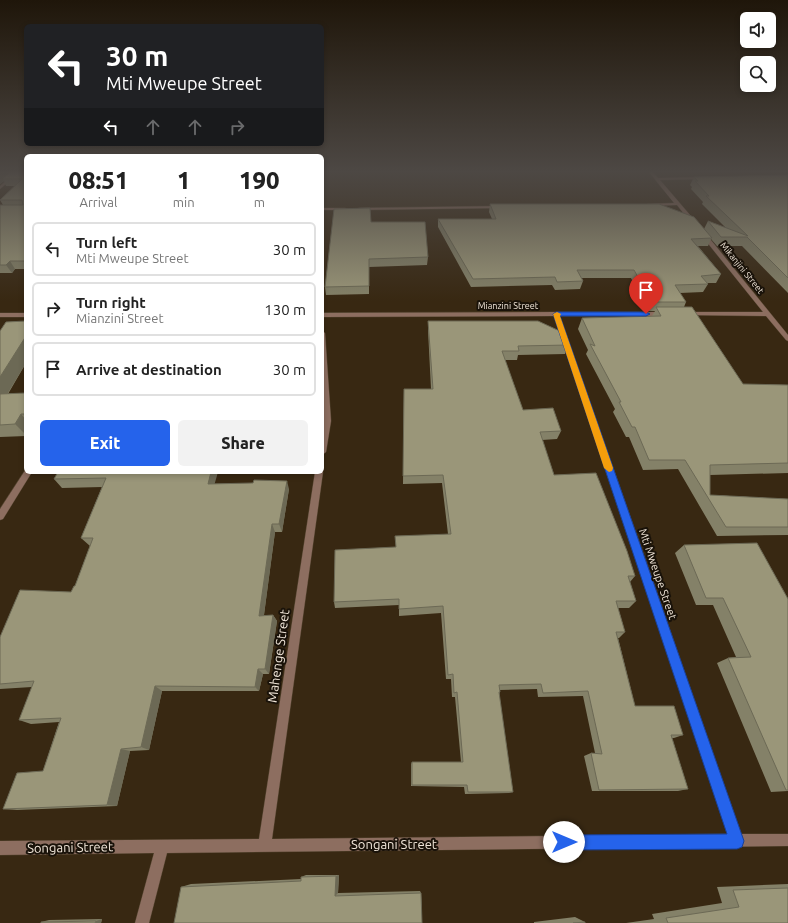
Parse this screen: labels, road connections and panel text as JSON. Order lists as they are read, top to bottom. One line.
{"streets":{"street":["Mikanjini Street","Mianzini Street","Mti Mweupe Street","Mahenge Street","Songani Street"]},"crossings":[["Mianzini Street","Mti Mweupe Street"],["Mti Mweupe Street","Songani Street"],["Mahenge Street","Songani Street"]],"page":{"turn":["30 m","Mti Mweupe Street"],"eta":["08:51","Arrival","1","min","190","m"],"list":[{"name":"Turn left","note":"Mti Mweupe Street","value":"30 m"},{"name":"Turn right","note":"Mianzini Street","value":"130 m"},{"name":"Arrive at destination","value":"30 m"}],"buttons":["Exit","Share"]}}
